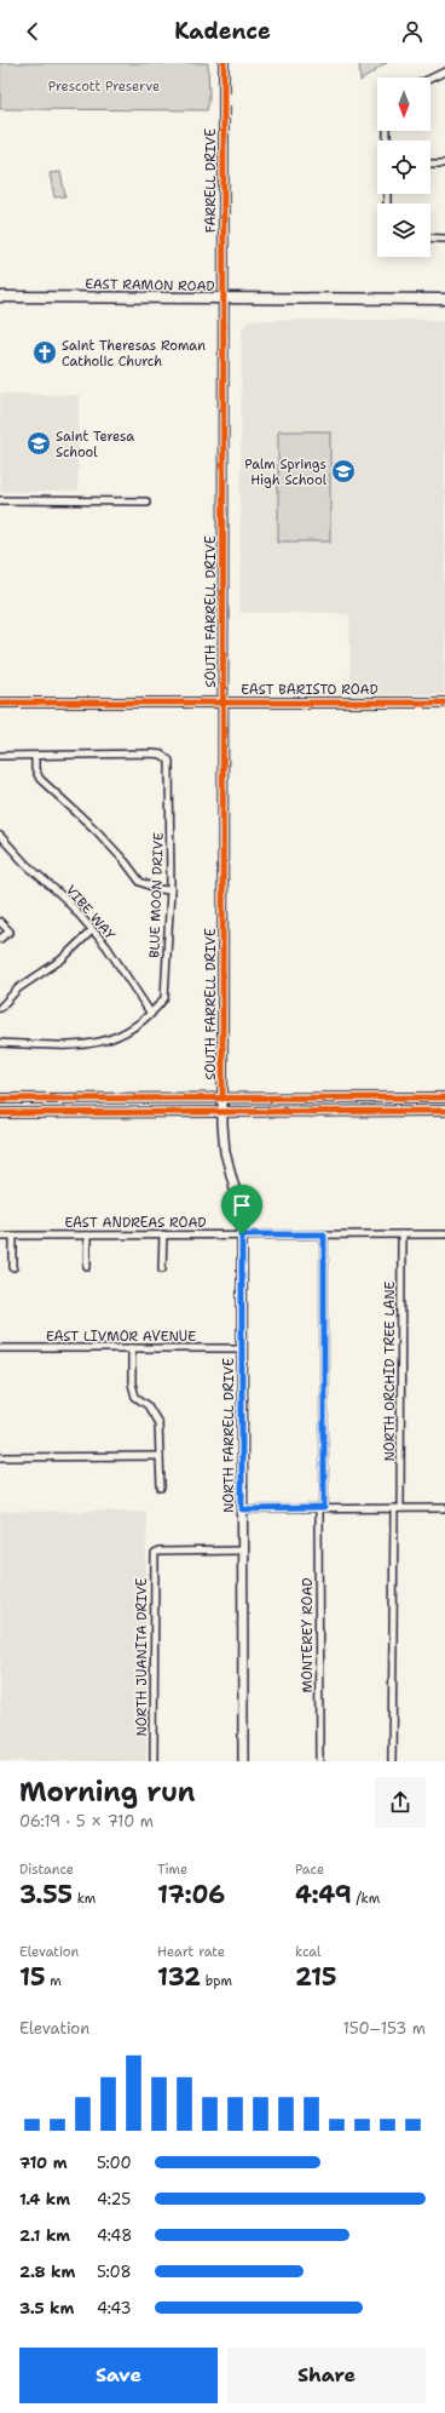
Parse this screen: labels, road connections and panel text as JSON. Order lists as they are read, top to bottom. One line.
{"streets":{"main road":["EAST RAMON ROAD"],"street":["FARRELL DRIVE","SOUTH FARRELL DRIVE","EAST BARISTO ROAD","BLUE MOON DRIVE","VIBE WAY","EAST ANDREAS ROAD","EAST LIVMOR AVENUE","NORTH ORCHID TREE LANE","NORTH FARRELL DRIVE","MONTEREY ROAD","NORTH JUANITA DRIVE"]},"crossings":[["FARRELL DRIVE","EAST RAMON ROAD"],["FARRELL DRIVE","SOUTH FARRELL DRIVE"],["EAST RAMON ROAD","SOUTH FARRELL DRIVE"],["SOUTH FARRELL DRIVE","EAST BARISTO ROAD"],["SOUTH FARRELL DRIVE","NORTH FARRELL DRIVE"],["BLUE MOON DRIVE","VIBE WAY"],["EAST ANDREAS ROAD","NORTH ORCHID TREE LANE"],["EAST ANDREAS ROAD","NORTH FARRELL DRIVE"],["EAST ANDREAS ROAD","MONTEREY ROAD"],["EAST LIVMOR AVENUE","NORTH FARRELL DRIVE"],["NORTH FARRELL DRIVE","NORTH JUANITA DRIVE"]],"parks":["Prescott Preserve"],"places":{"church":["Saint Theresas Roman Catholic Church"],"school or university":["Saint Teresa School","Palm Springs High School"]},"north":"bottom","page":{"header":"Kadence","heading":["Morning run","06:19 · 5 × 710 m"],"stats":[["Distance","3.55 km"],["Time","17:06"],["Pace","4:49 /km"],["Elevation","15 m"],["Heart rate","132 bpm"],["kcal","215"]],"chart":["Elevation","150–153 m"],"list":[{"name":"710 m","note":"5:00"},{"name":"1.4 km","note":"4:25"},{"name":"2.1 km","note":"4:48"},{"name":"2.8 km","note":"5:08"},{"name":"3.5 km","note":"4:43"}],"buttons":["Save","Share"]}}
